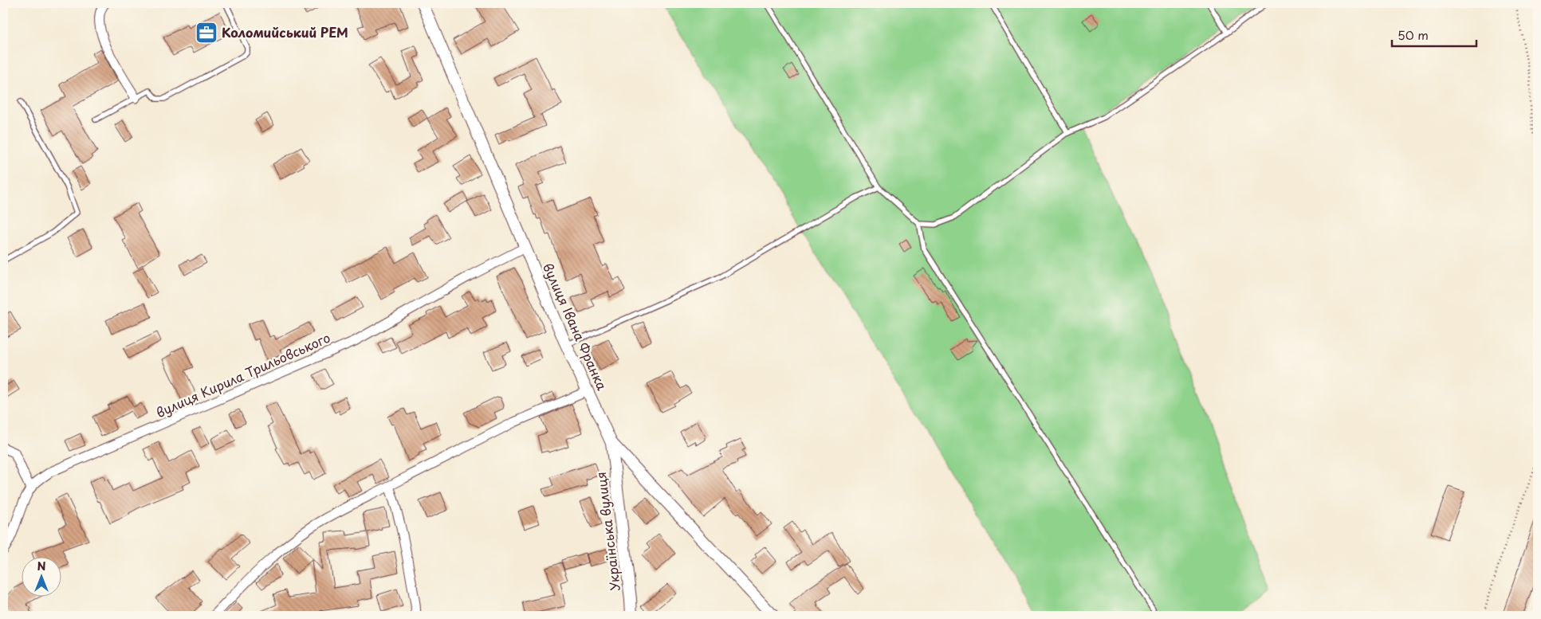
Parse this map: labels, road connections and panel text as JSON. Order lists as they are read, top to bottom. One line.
{"streets":{"street":["вулиця Івана Франка","вулиця Кирила Трильовського","Українська вулиця"]},"crossings":[["вулиця Івана Франка","вулиця Кирила Трильовського"],["вулиця Івана Франка","Українська вулиця"]],"places":{"office":["Коломийський РЕМ"]},"scale_bar":"50 m","north":"top"}
